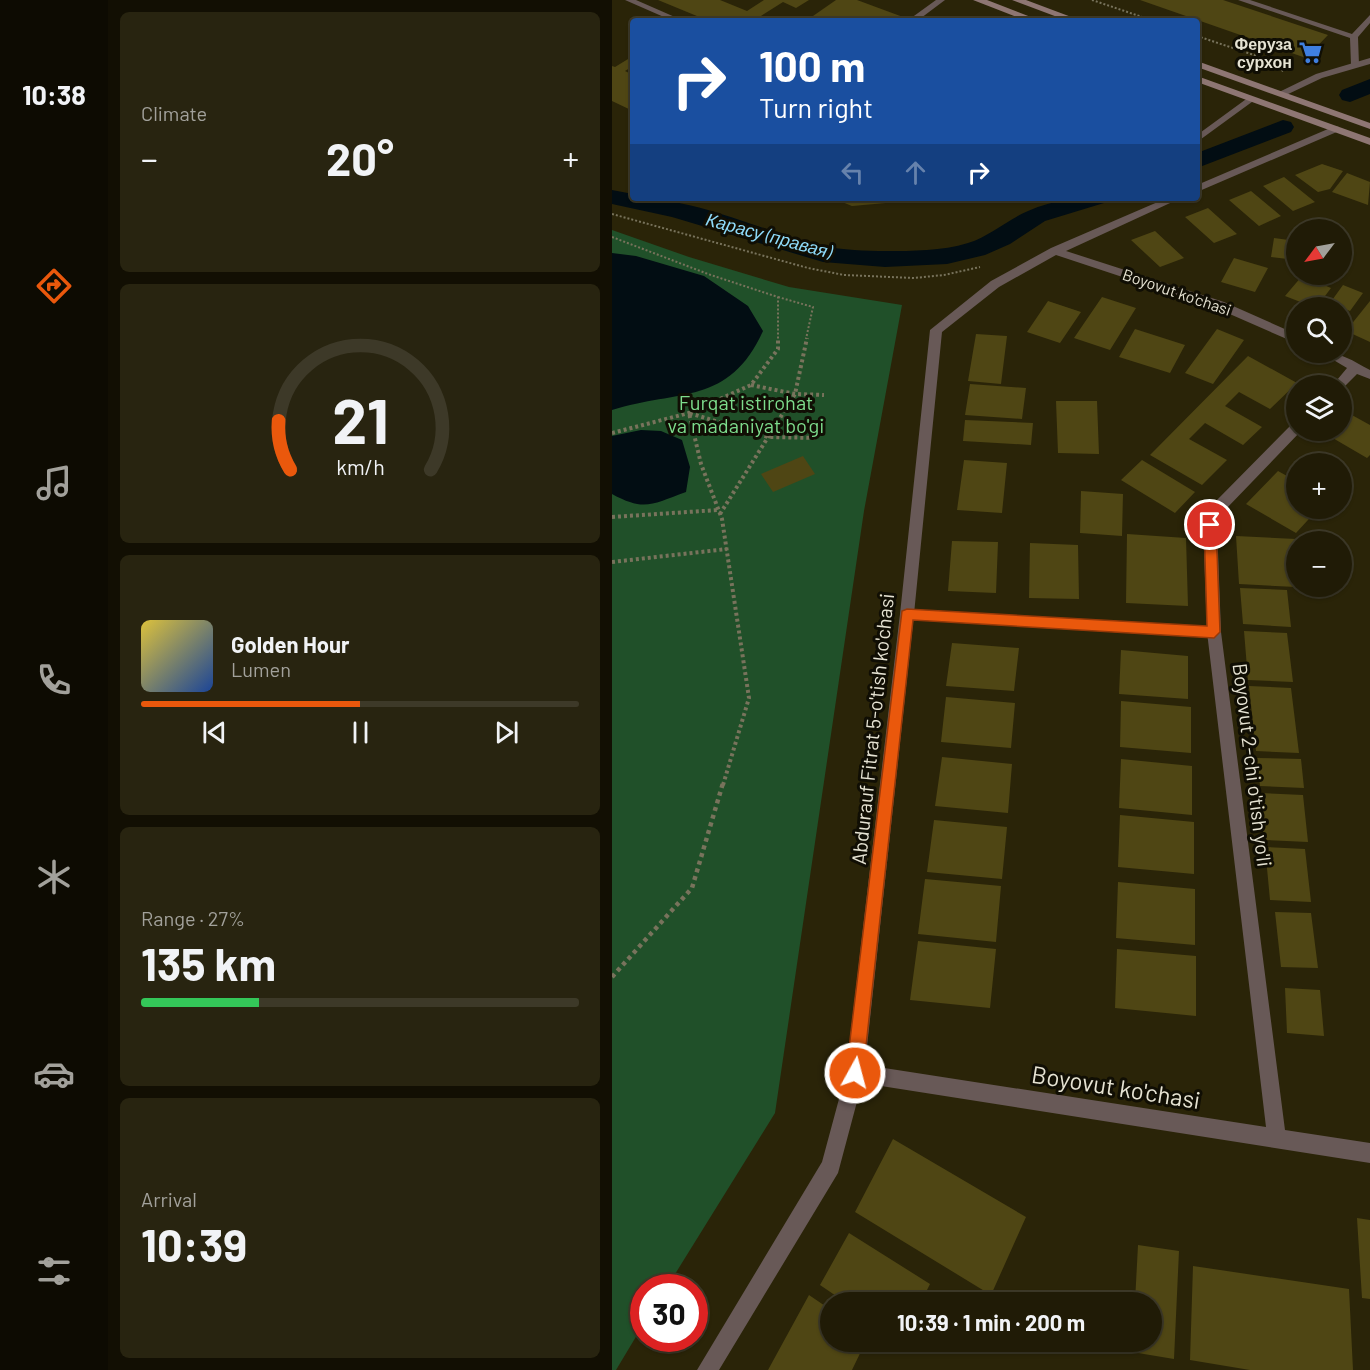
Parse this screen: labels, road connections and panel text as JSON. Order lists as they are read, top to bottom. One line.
{"streets":{"street":["Boyovut ko'chasi","Abdurauf Fitrat 5-o'tish ko'chasi","Boyovut 2-chi o'tish yo'li"]},"crossings":[["Boyovut ko'chasi","Abdurauf Fitrat 5-o'tish ko'chasi"],["Boyovut ko'chasi","Boyovut 2-chi o'tish yo'li"]],"water":["Карасу (правая)"],"parks":["Furqat istirohat va madaniyat bo'gi"],"places":{"supermarket":["Феруза сурхон"]},"north":"bottom left","page":{"tabs":"10:38","tile":["Climate",["Range · 27%","135 km"],["Arrival","10:39"]],"turn":["100 m","Turn right"],"heat":["−","20°","+"],"map_buttons":["+","−"],"song":["Golden Hour","Lumen"],"limit":"30","trip":"10:39 · 1 min · 200 m","gauge":["21","km/h"]}}
